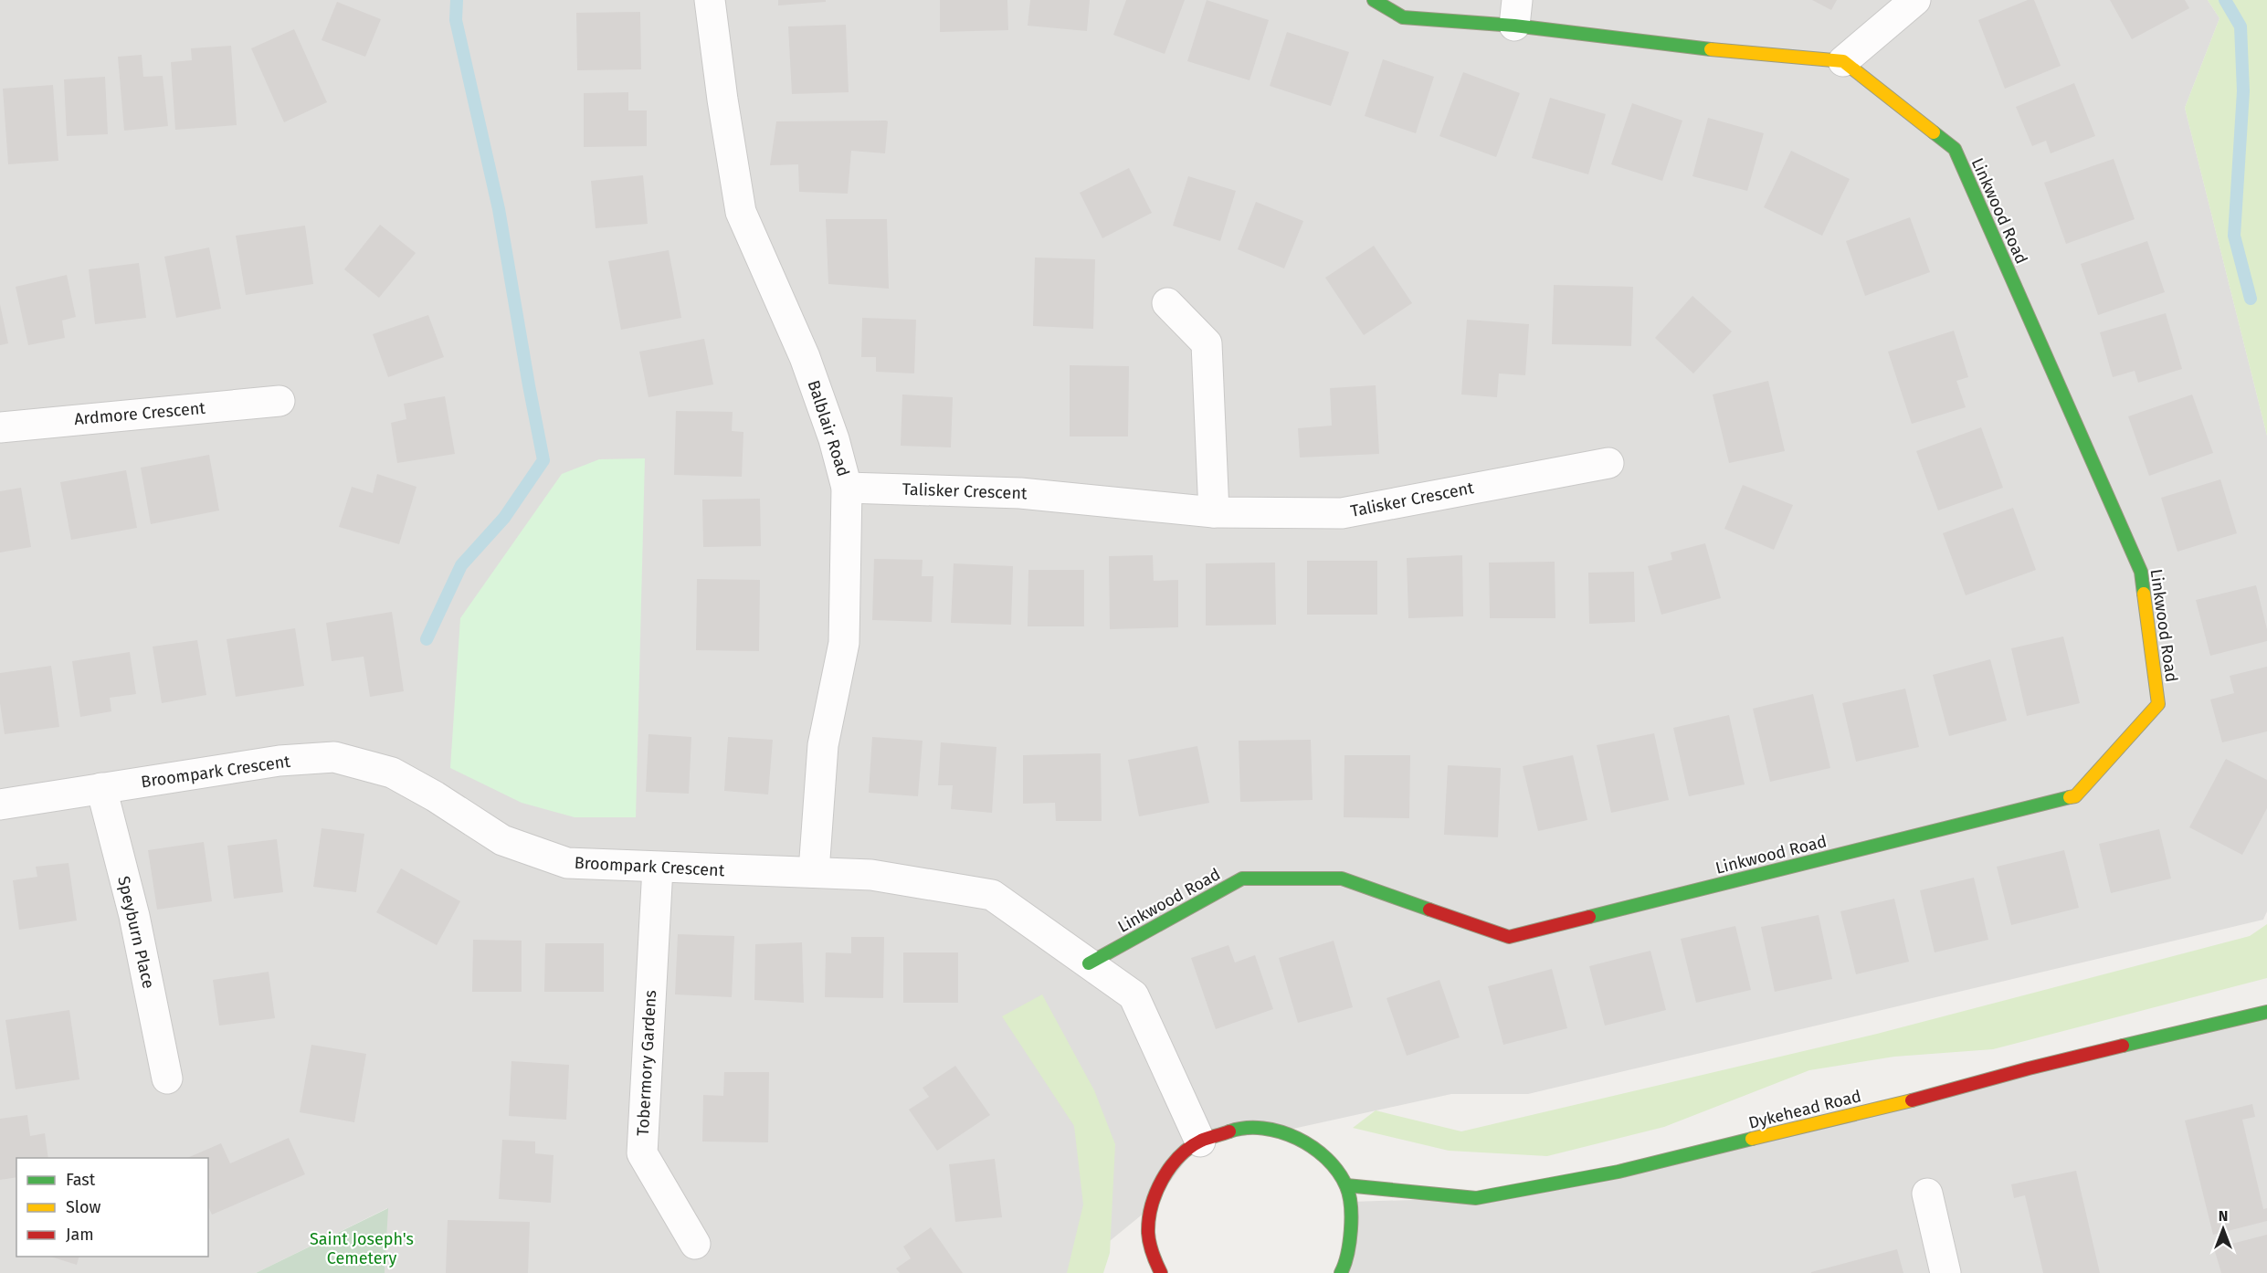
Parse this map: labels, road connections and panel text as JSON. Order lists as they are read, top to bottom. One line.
{"streets":{"street":["Linkwood Road","Ardmore Crescent","Balblair Road","Talisker Crescent","Broompark Crescent","Speyburn Place","Tobermory Gardens","Dykehead Road"]},"crossings":[["Linkwood Road","Broompark Crescent"],["Balblair Road","Talisker Crescent"],["Balblair Road","Broompark Crescent"],["Broompark Crescent","Speyburn Place"],["Broompark Crescent","Tobermory Gardens"]],"parks":["Saint Joseph's Cemetery"],"legend":["Fast","Slow","Jam"],"north":"top"}
